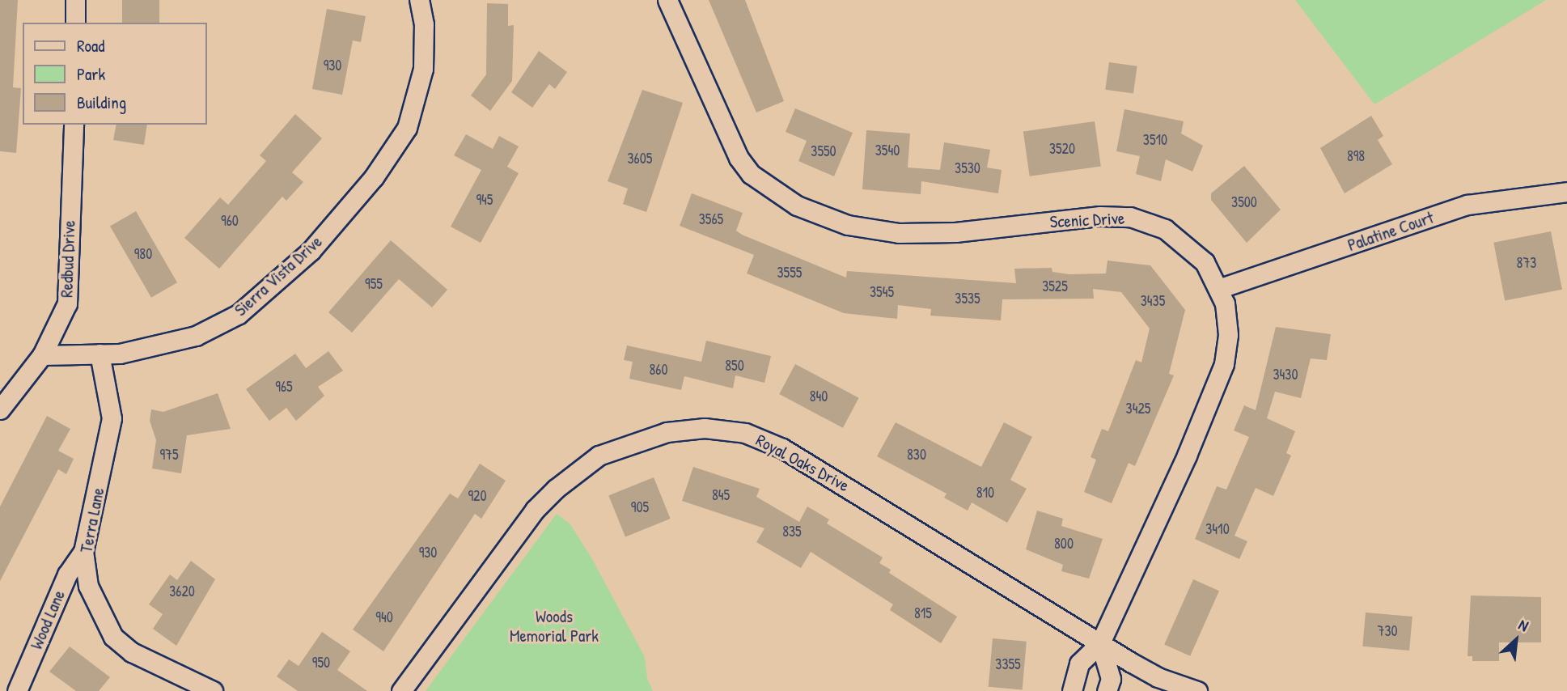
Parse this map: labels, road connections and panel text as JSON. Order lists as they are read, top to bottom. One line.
{"streets":{"street":["Scenic Drive","Palatine Court","Redbud Drive","Sierra Vista Drive","Royal Oaks Drive","Terra Lane","Wood Lane"]},"crossings":[["Scenic Drive","Palatine Court"],["Scenic Drive","Royal Oaks Drive"],["Redbud Drive","Sierra Vista Drive"],["Sierra Vista Drive","Terra Lane"],["Terra Lane","Wood Lane"]],"parks":["Woods Memorial Park"],"house_numbers":["930","3510","3520","3540","3550","898","3605","3530","945","3500","3565","960","980","873","3555","955","3525","3545","3535","3435","850","860","3430","965","840","3425","975","830","810","845","920","905","3410","835","800","930","3620","815","940","730","950","3355"],"legend":["Road","Park","Building"],"north":"top right"}
